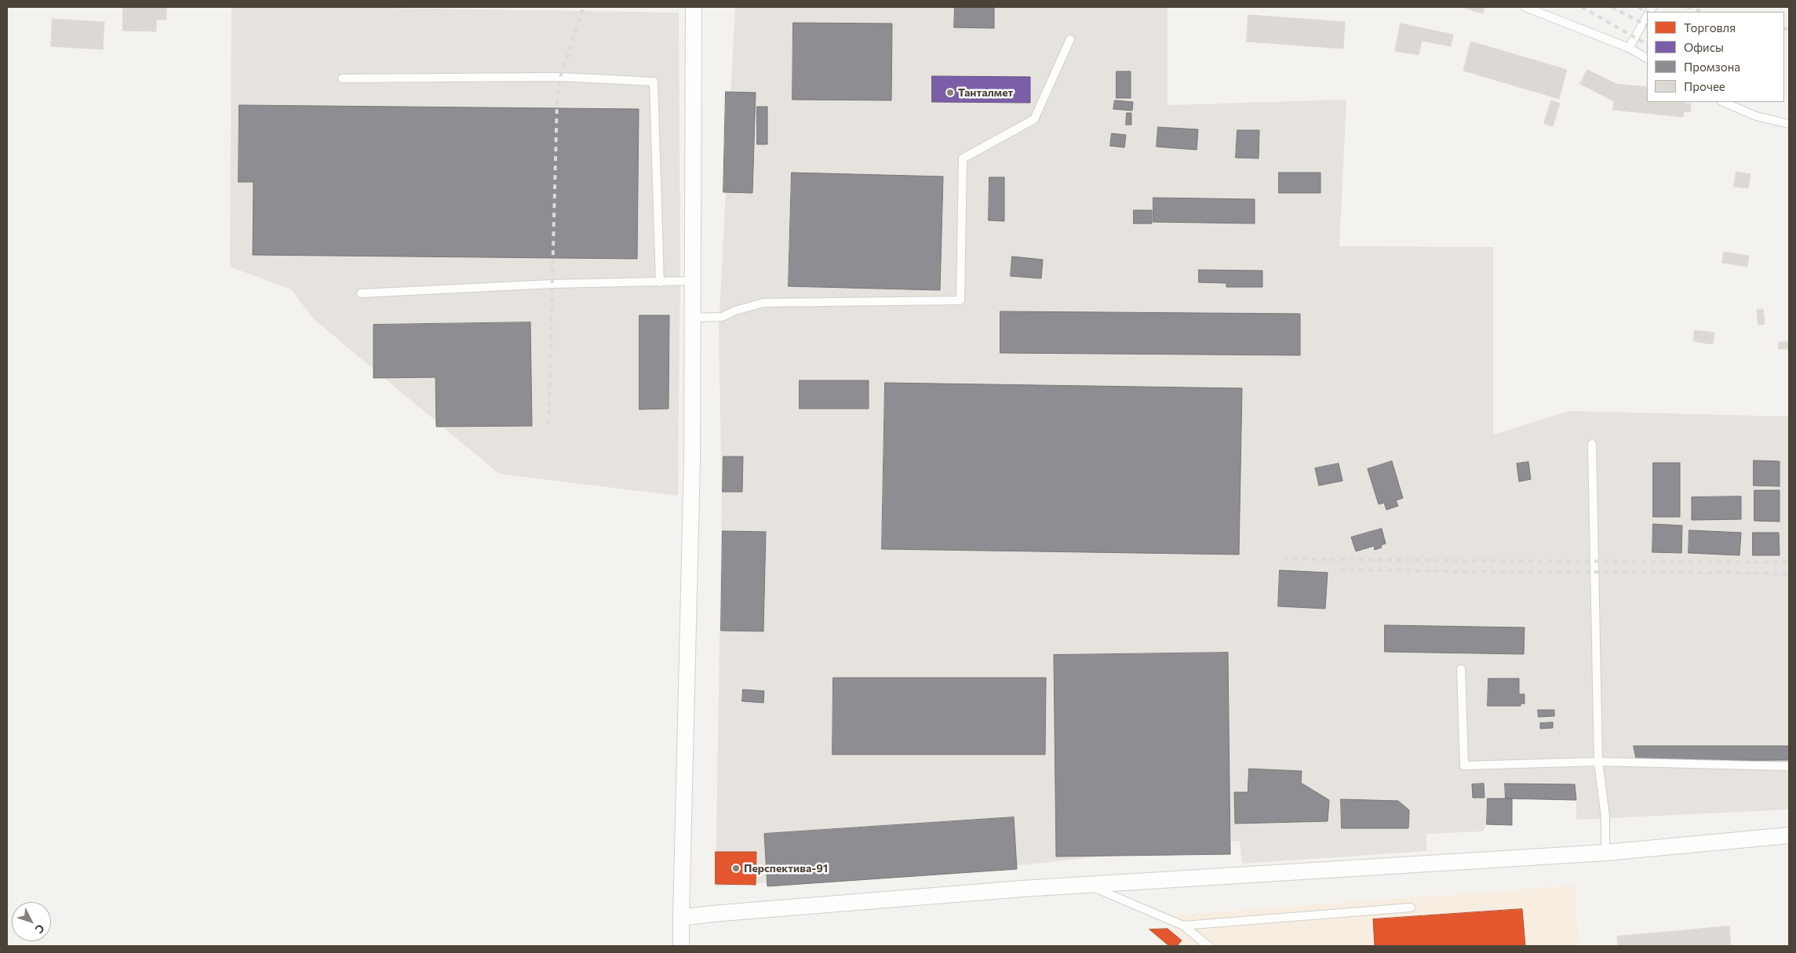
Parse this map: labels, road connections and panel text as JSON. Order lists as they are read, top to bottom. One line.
{"places":["Танталмет","Перспектива-91"],"legend":["Торговля","Офисы","Промзона","Прочее"],"north":"bottom right"}
